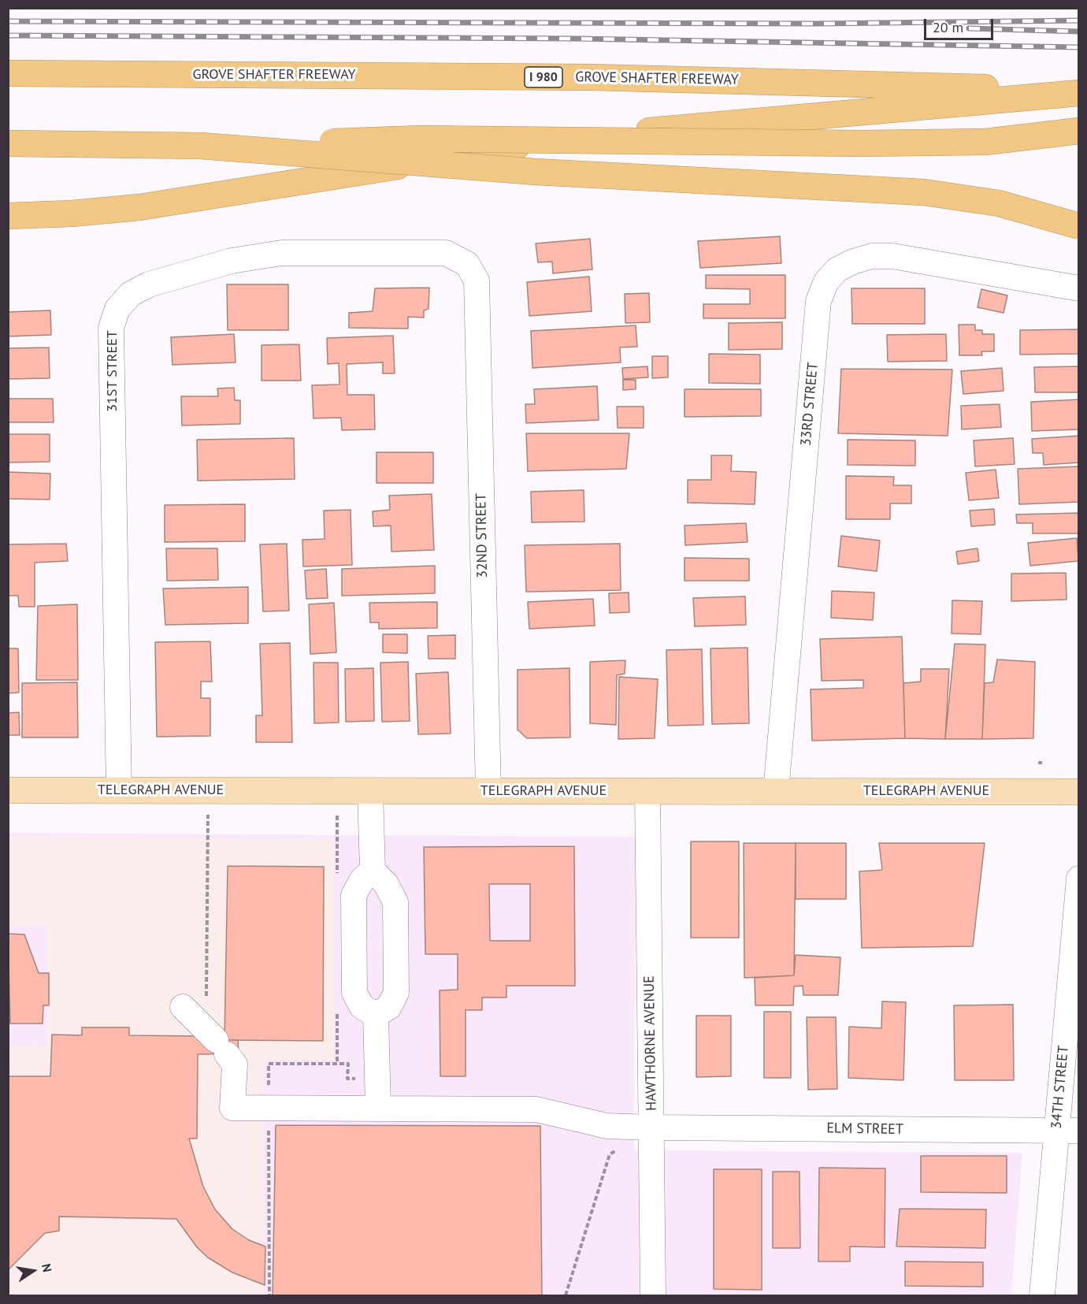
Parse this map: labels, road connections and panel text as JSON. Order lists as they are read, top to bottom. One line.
{"streets":{"highway":["GROVE SHAFTER FREEWAY","I 980"],"main road":["TELEGRAPH AVENUE"],"street":["31ST STREET","33RD STREET","32ND STREET","HAWTHORNE AVENUE","34TH STREET","ELM STREET"]},"crossings":[["31ST STREET","32ND STREET"],["31ST STREET","TELEGRAPH AVENUE"],["33RD STREET","TELEGRAPH AVENUE"],["32ND STREET","TELEGRAPH AVENUE"],["TELEGRAPH AVENUE","HAWTHORNE AVENUE"],["HAWTHORNE AVENUE","ELM STREET"],["34TH STREET","ELM STREET"]],"scale_bar":"20 m","north":"right"}
